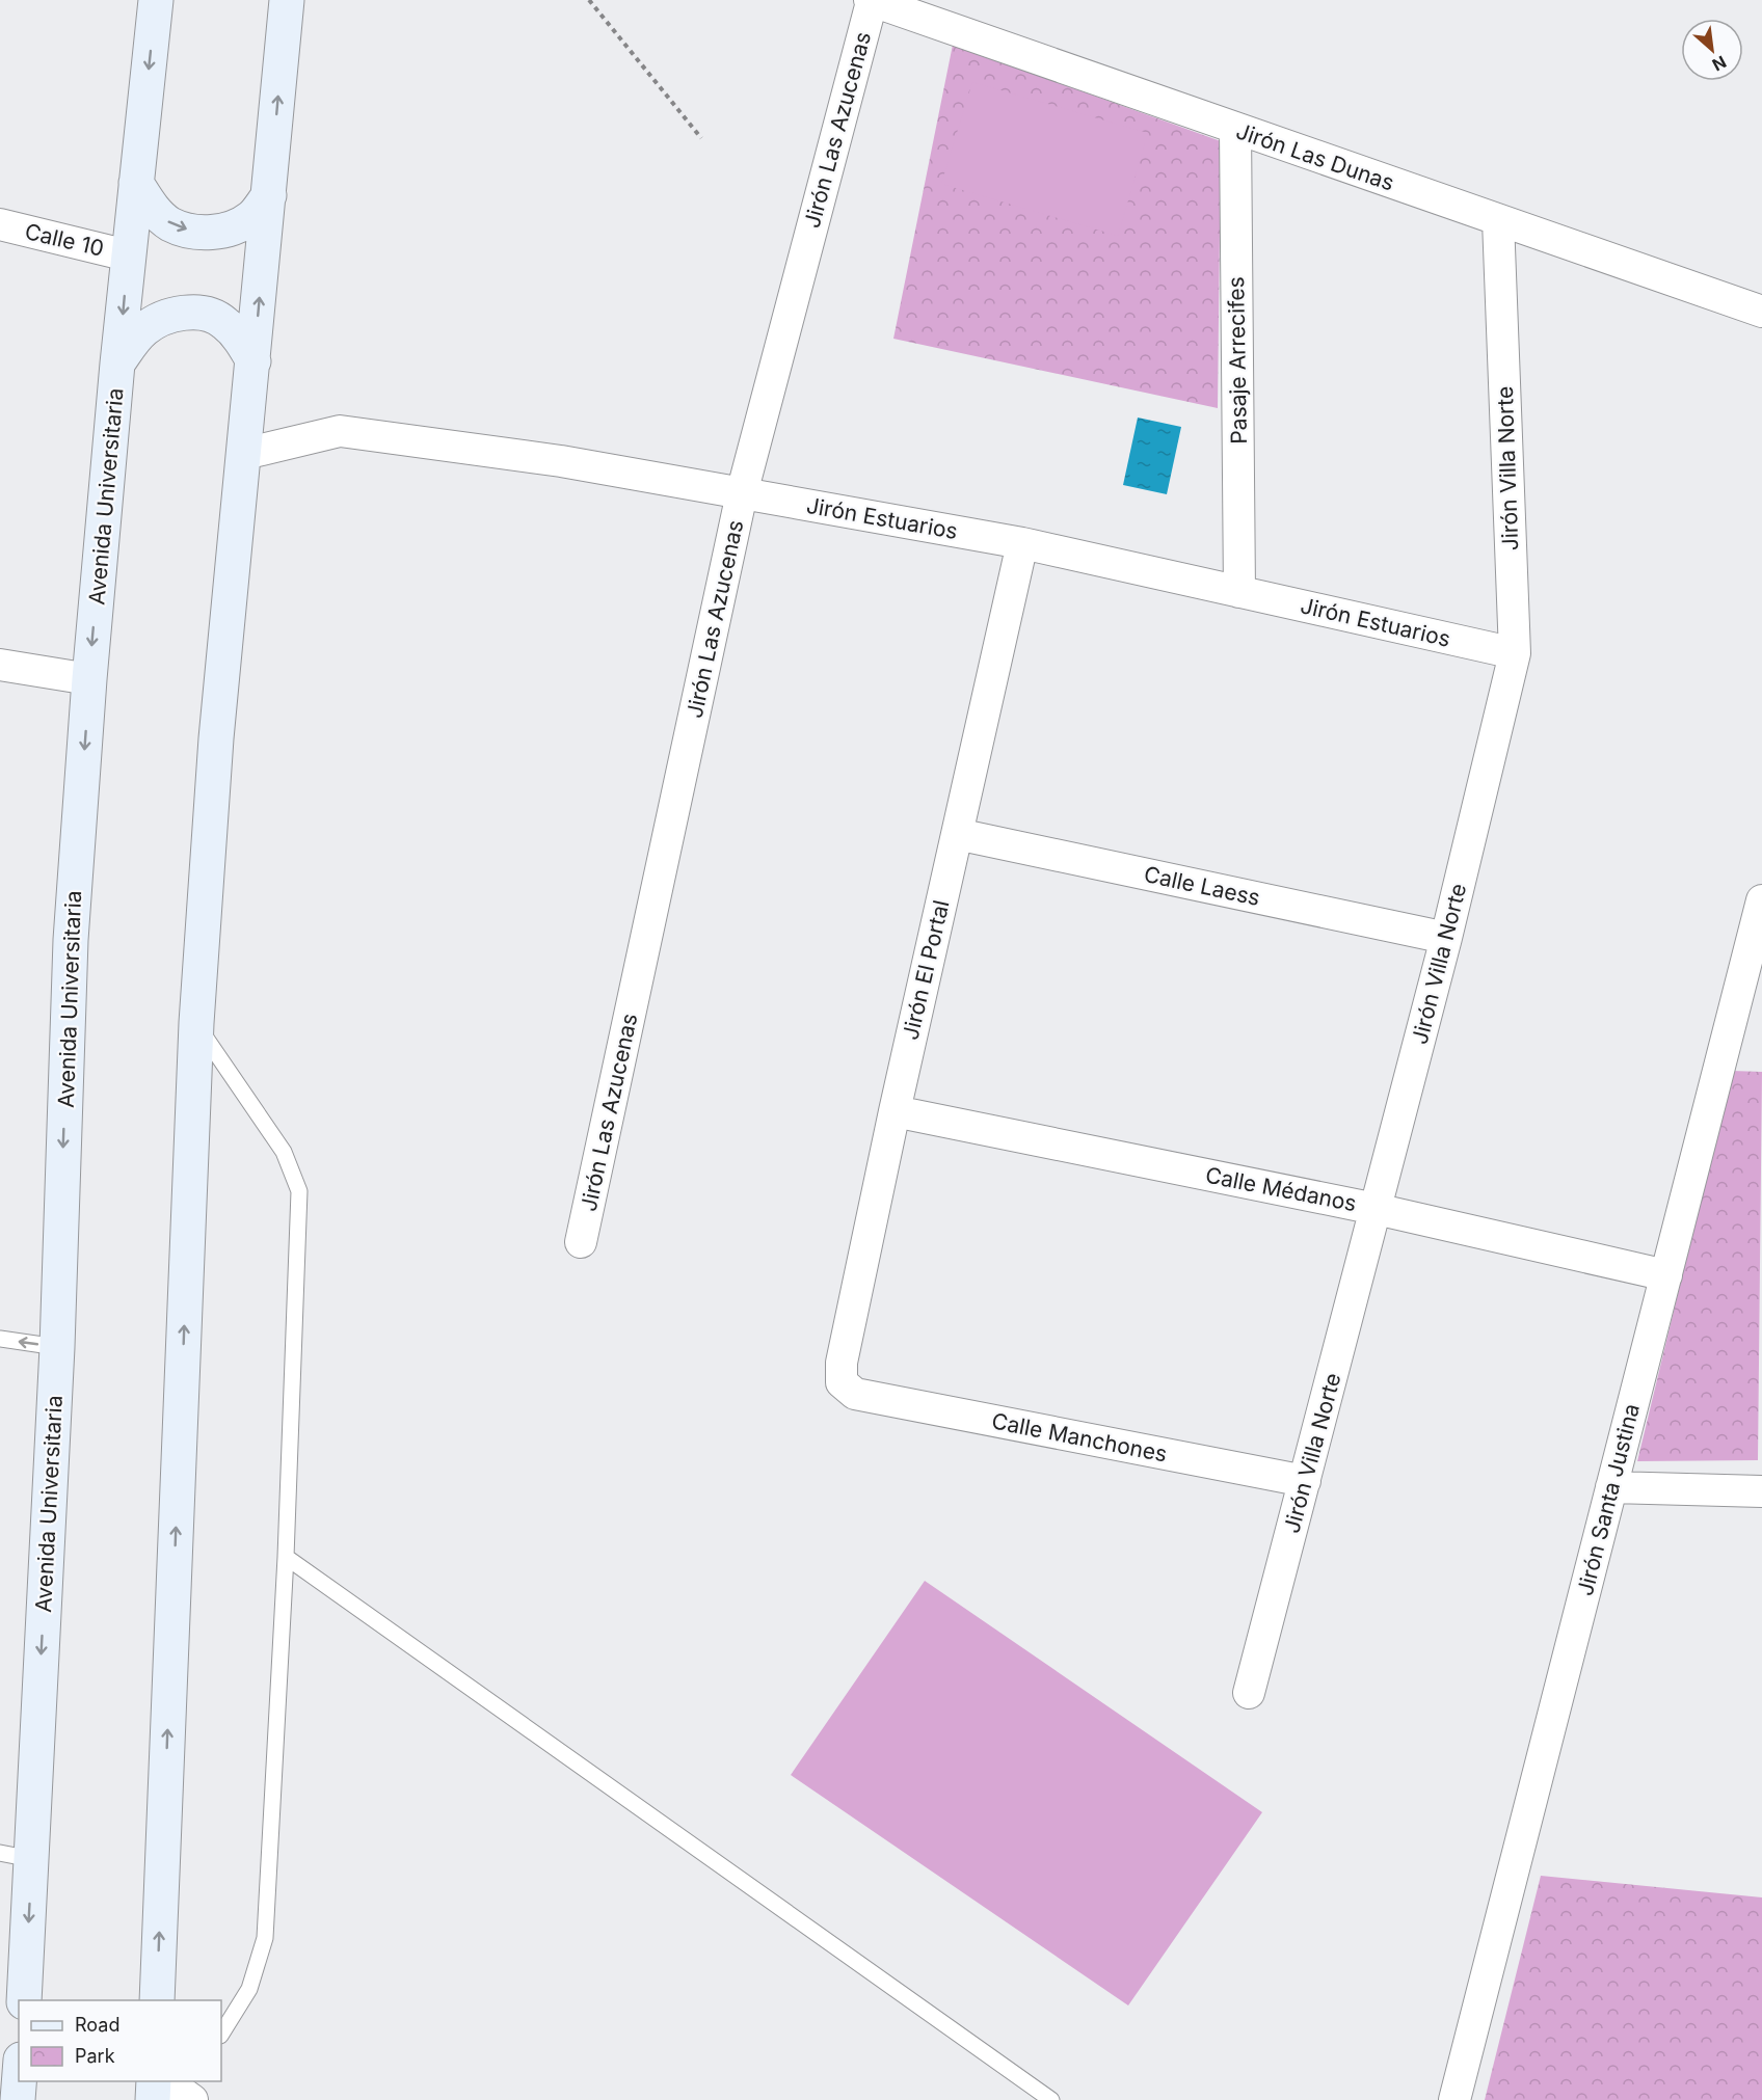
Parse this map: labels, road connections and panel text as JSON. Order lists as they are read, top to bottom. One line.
{"streets":{"main road":["Avenida Universitaria"],"street":["Jirón Las Azucenas","Jirón Las Dunas","Calle 10","Pasaje Arrecifes","Jirón Villa Norte","Jirón Estuarios","Calle Laess","Jirón El Portal","Calle Médanos","Calle Manchones","Jirón Santa Justina"]},"crossings":[["Jirón Las Azucenas","Jirón Las Dunas"],["Jirón Las Azucenas","Jirón Estuarios"],["Jirón Las Dunas","Pasaje Arrecifes"],["Jirón Las Dunas","Jirón Villa Norte"],["Calle 10","Avenida Universitaria"],["Pasaje Arrecifes","Jirón Estuarios"],["Jirón Villa Norte","Jirón Estuarios"],["Jirón Villa Norte","Calle Laess"],["Jirón Villa Norte","Calle Médanos"],["Jirón Villa Norte","Calle Manchones"],["Jirón Estuarios","Jirón El Portal"],["Calle Laess","Jirón El Portal"],["Jirón El Portal","Calle Médanos"],["Jirón El Portal","Calle Manchones"],["Calle Médanos","Jirón Santa Justina"]],"legend":["Road","Park"],"north":"bottom right"}
